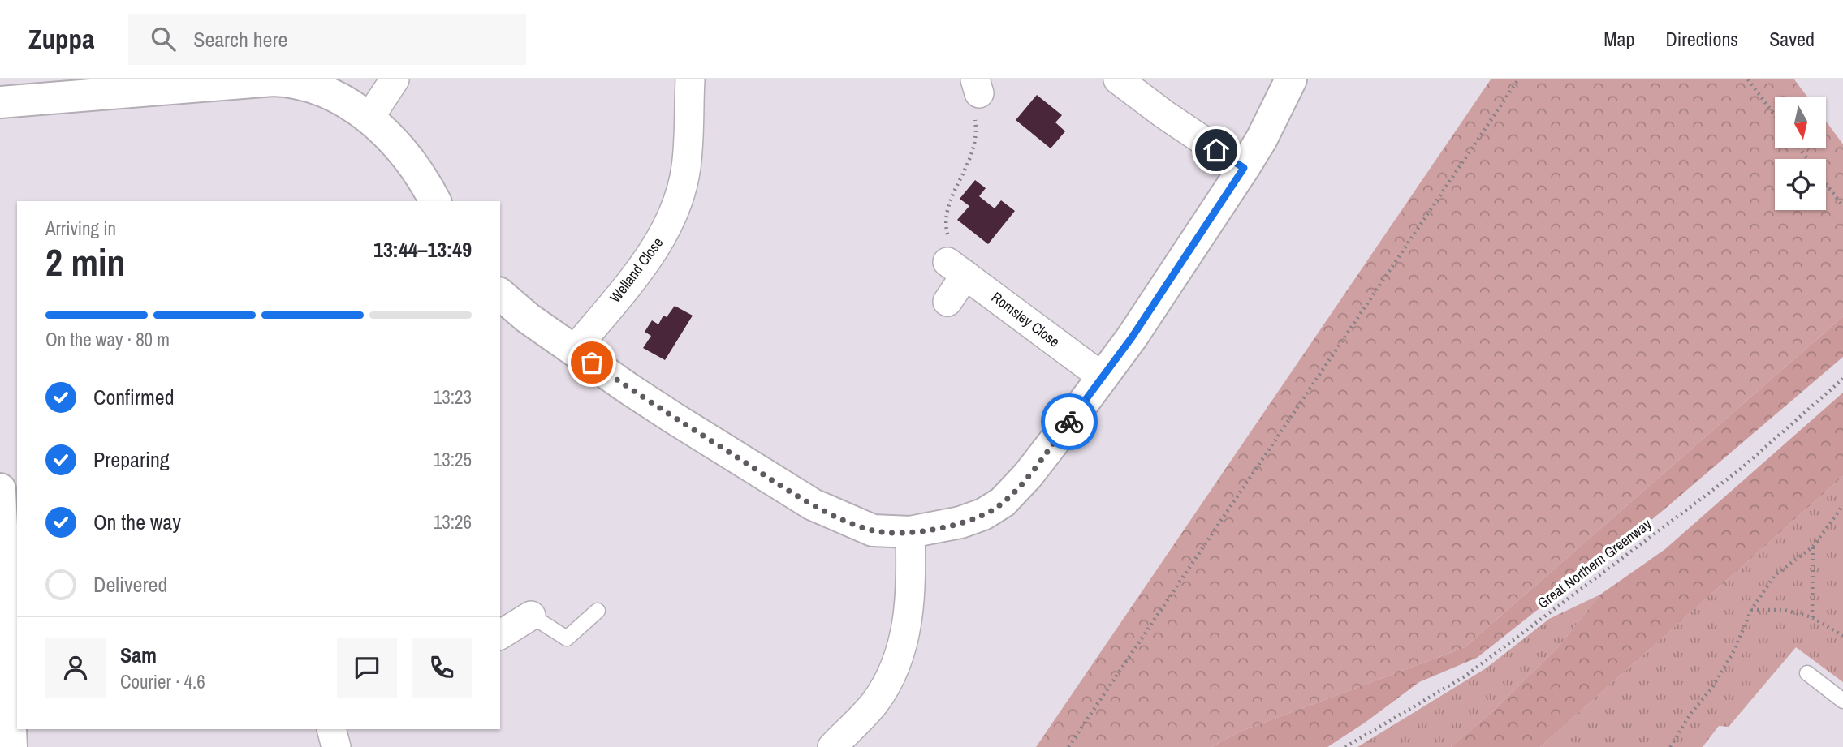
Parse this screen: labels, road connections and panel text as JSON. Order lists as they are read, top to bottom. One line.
{"streets":{"street":["Welland Close","Romsley Close"],"path":["Great Northern Greenway"]},"north":"bottom","page":{"header":"Zuppa","search":"Search here","nav":["Map","Directions","Saved"],"heading":["2 min","Arriving in","13:44–13:49"],"panel":["Sam","Courier · 4.6"],"bar":"On the way · 80 m","list":[["Confirmed","13:23"],["Preparing","13:25"],["On the way","13:26"],"Delivered"]}}
